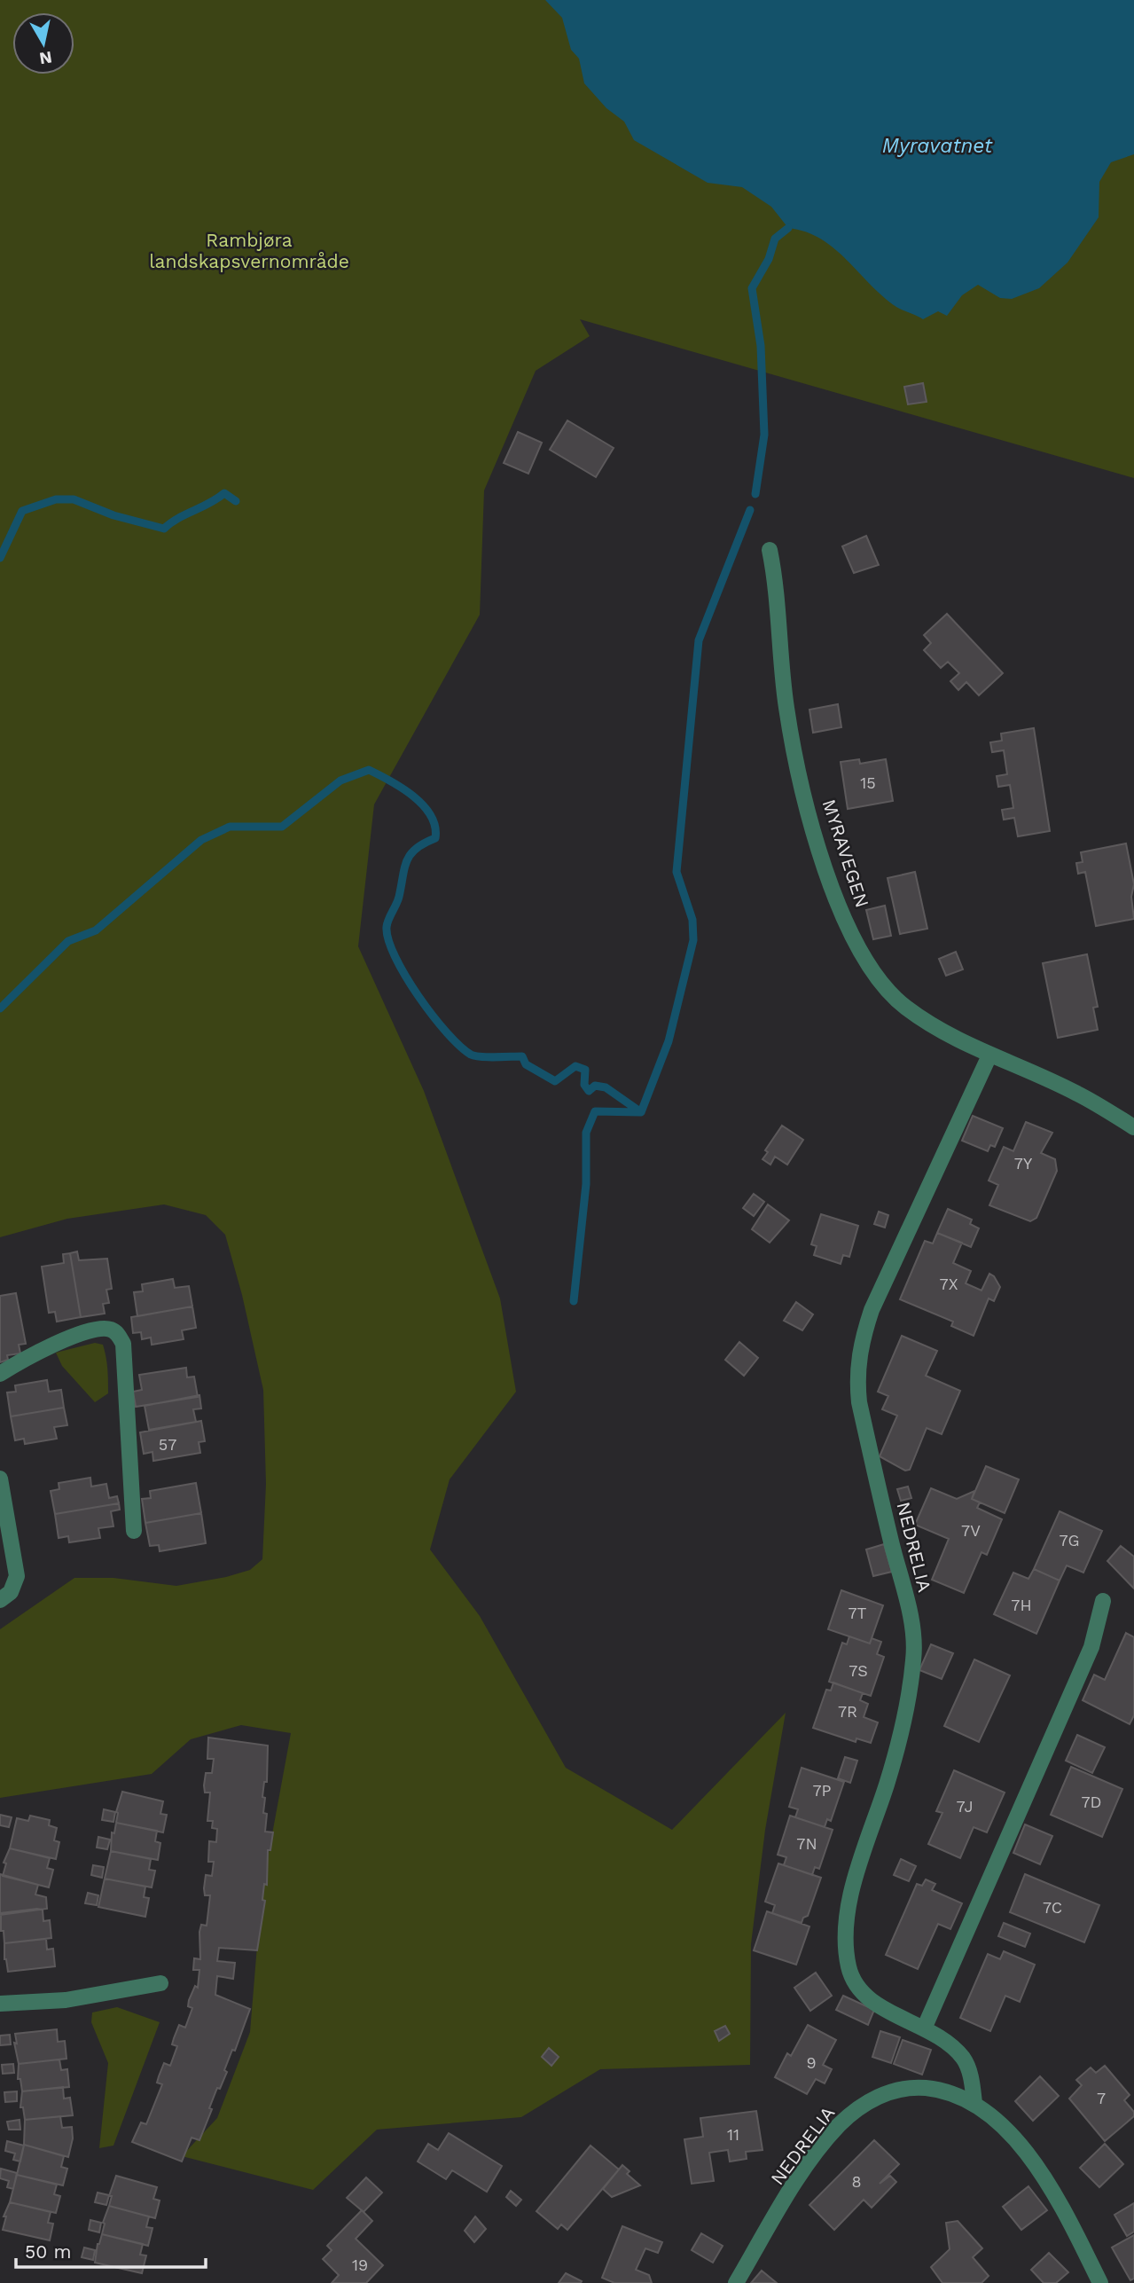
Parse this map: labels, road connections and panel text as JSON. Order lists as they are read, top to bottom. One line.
{"streets":{"street":["MYRAVEGEN","NEDRELIA"]},"crossings":[["MYRAVEGEN","NEDRELIA"]],"water":["Myravatnet"],"parks":["Rambjøra landskapsvernområde"],"house_numbers":["15","7Y","7X","57","7V","7G","7H","7T","7S","7R","7P","7D","7J","7N","7C","9","7","11","8","19"],"scale_bar":"50 m","north":"bottom"}
